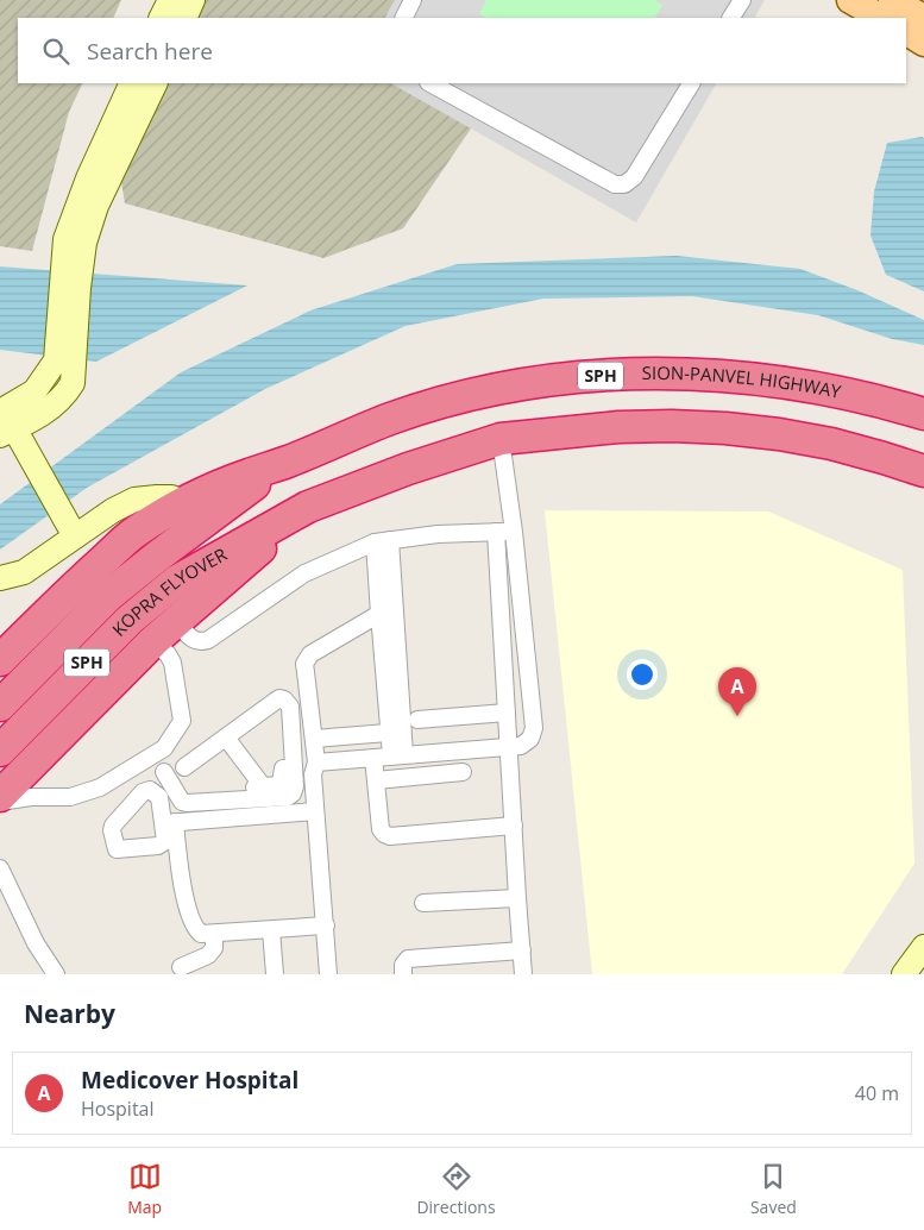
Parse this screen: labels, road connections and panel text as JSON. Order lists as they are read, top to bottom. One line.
{"streets":{"highway":["SPH","SION-PANVEL HIGHWAY","KOPRA FLYOVER"]},"crossings":[["SPH","KOPRA FLYOVER"],["SION-PANVEL HIGHWAY","KOPRA FLYOVER"]],"page":{"search":"Search here","pins":"A","heading":"Nearby","list":[{"mark":"A","name":"Medicover Hospital","note":"Hospital","value":"40 m"}],"nav":["Map","Directions","Saved"]}}
